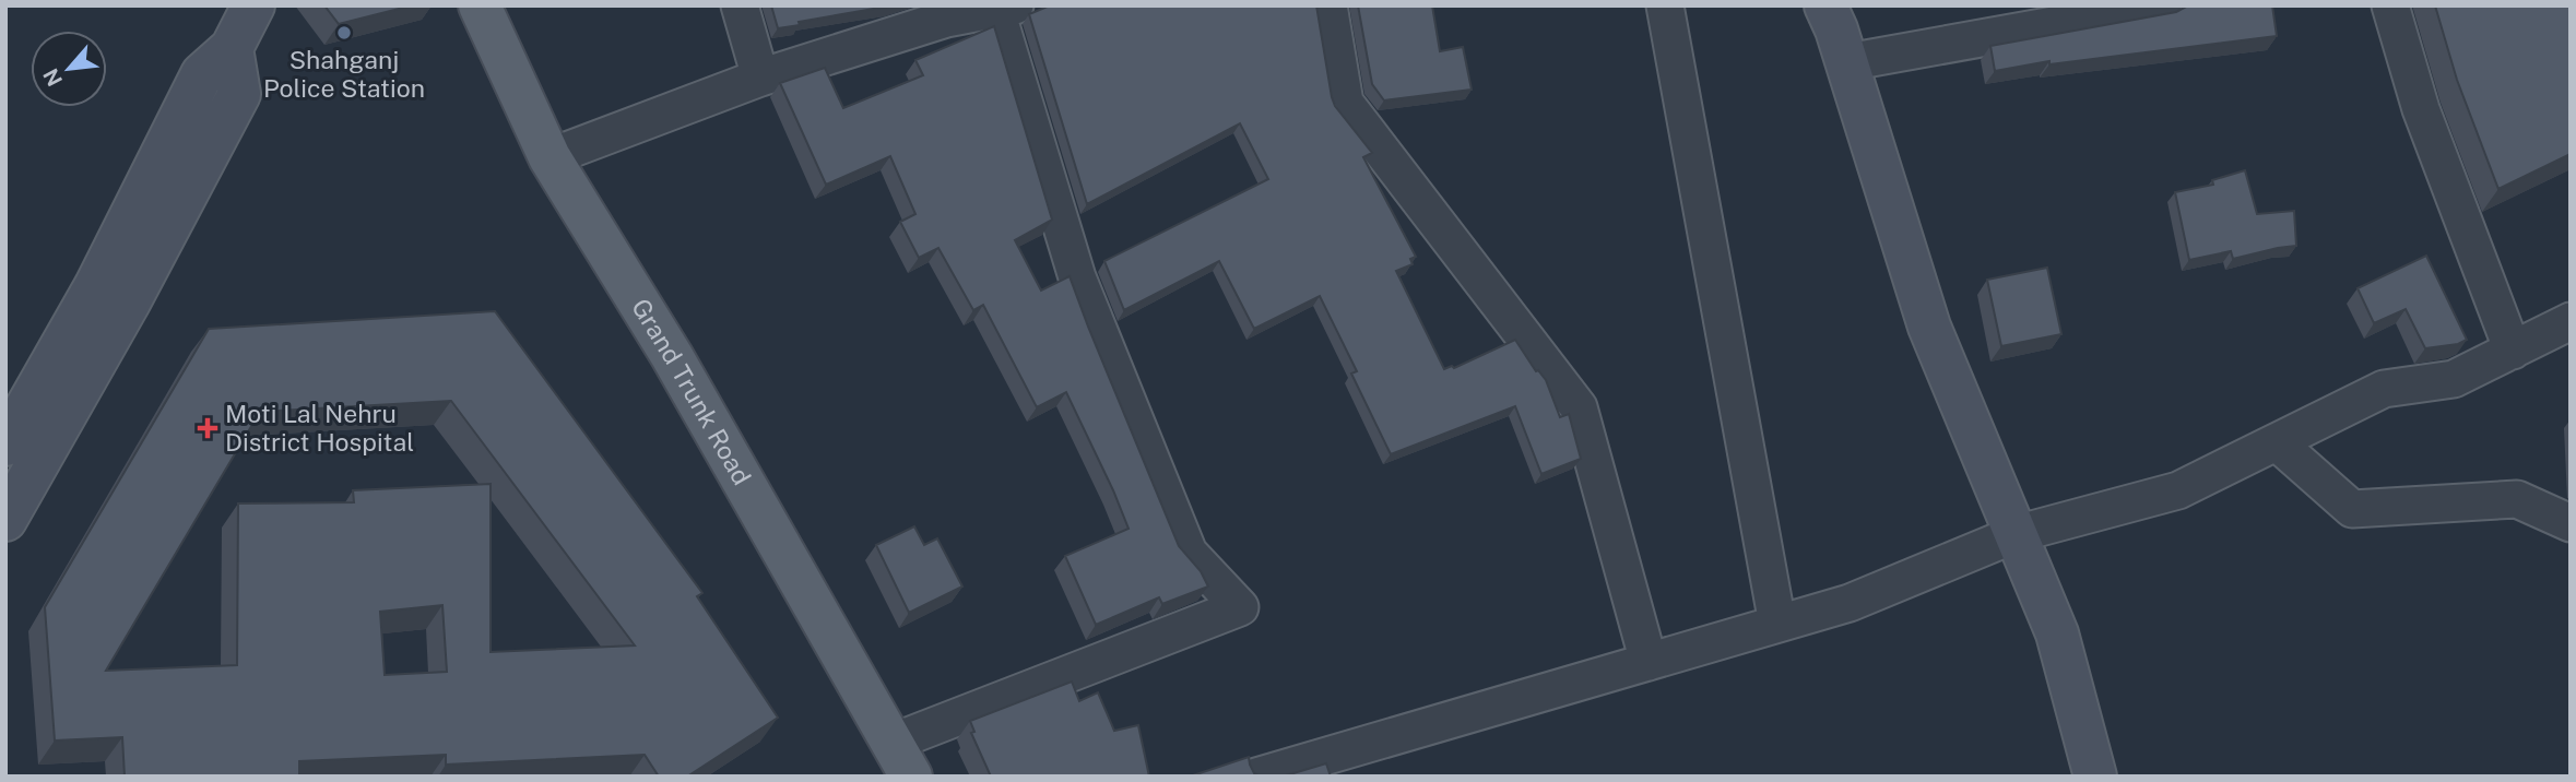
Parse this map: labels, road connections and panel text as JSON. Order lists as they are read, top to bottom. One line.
{"streets":{"main road":["Grand Trunk Road"]},"places":{"other":["Shahganj Police Station"],"health":["Moti Lal Nehru District Hospital"]},"north":"bottom left"}
